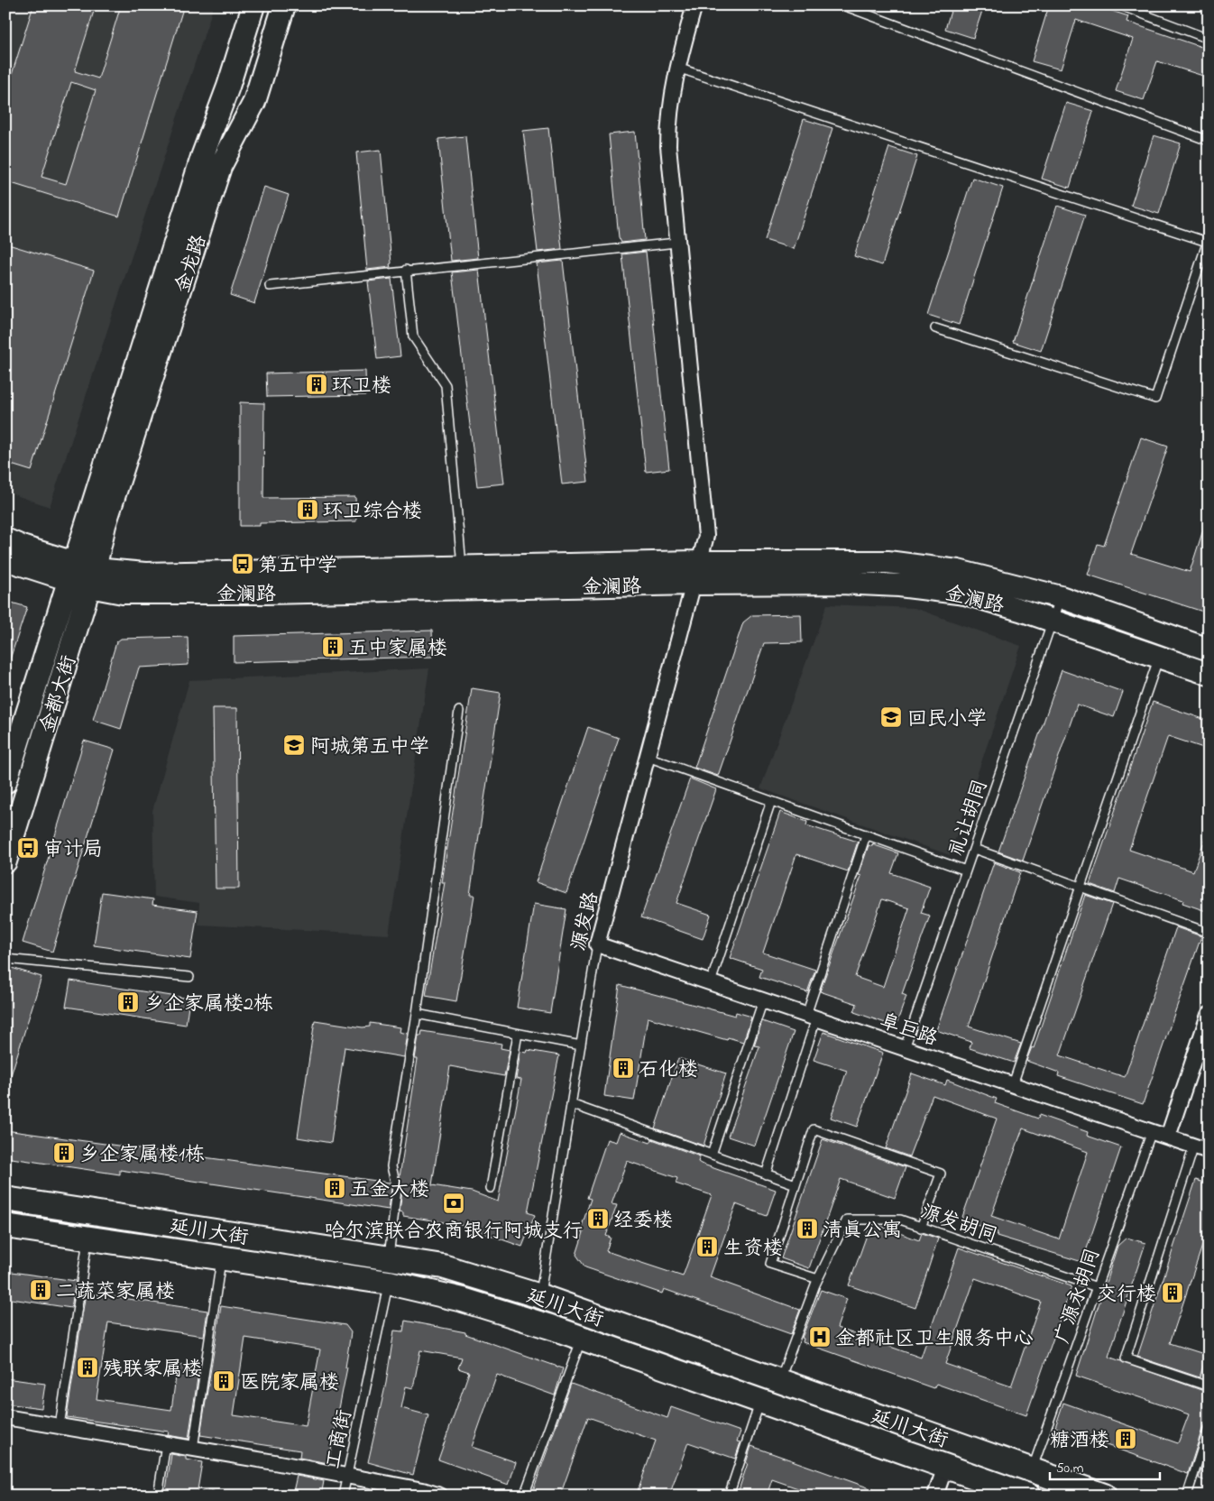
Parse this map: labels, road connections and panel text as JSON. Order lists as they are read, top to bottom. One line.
{"streets":{"main road":["延川大街"],"street":["金龙路","金澜路","金都大街","源发路","阜巨路"],"lane":["礼让胡同","源发胡同","广源永胡同","工商街"]},"crossings":[["金龙路","金都大街"],["金澜路","金都大街"],["金澜路","礼让胡同"],["金澜路","源发路"],["礼让胡同","阜巨路"],["源发路","阜巨路"],["源发路","延川大街"],["阜巨路","广源永胡同"],["源发胡同","延川大街"],["源发胡同","广源永胡同"],["延川大街","广源永胡同"],["延川大街","工商街"]],"places":{"building":["环卫楼","环卫综合楼","五中家属楼","乡企家属楼2栋","石化楼","乡企家属楼1栋","五金大楼","经委楼","清真公寓","生资楼","二蔬菜家属楼","交行楼","残联家属楼","医院家属楼","糖酒楼"],"bus stop":["第五中学","审计局"],"school or university":["回民小学","阿城第五中学"],"bank":["哈尔滨联合农商银行阿城支行"],"hospital":["金都社区卫生服务中心"]},"scale_bar":"50 m"}
